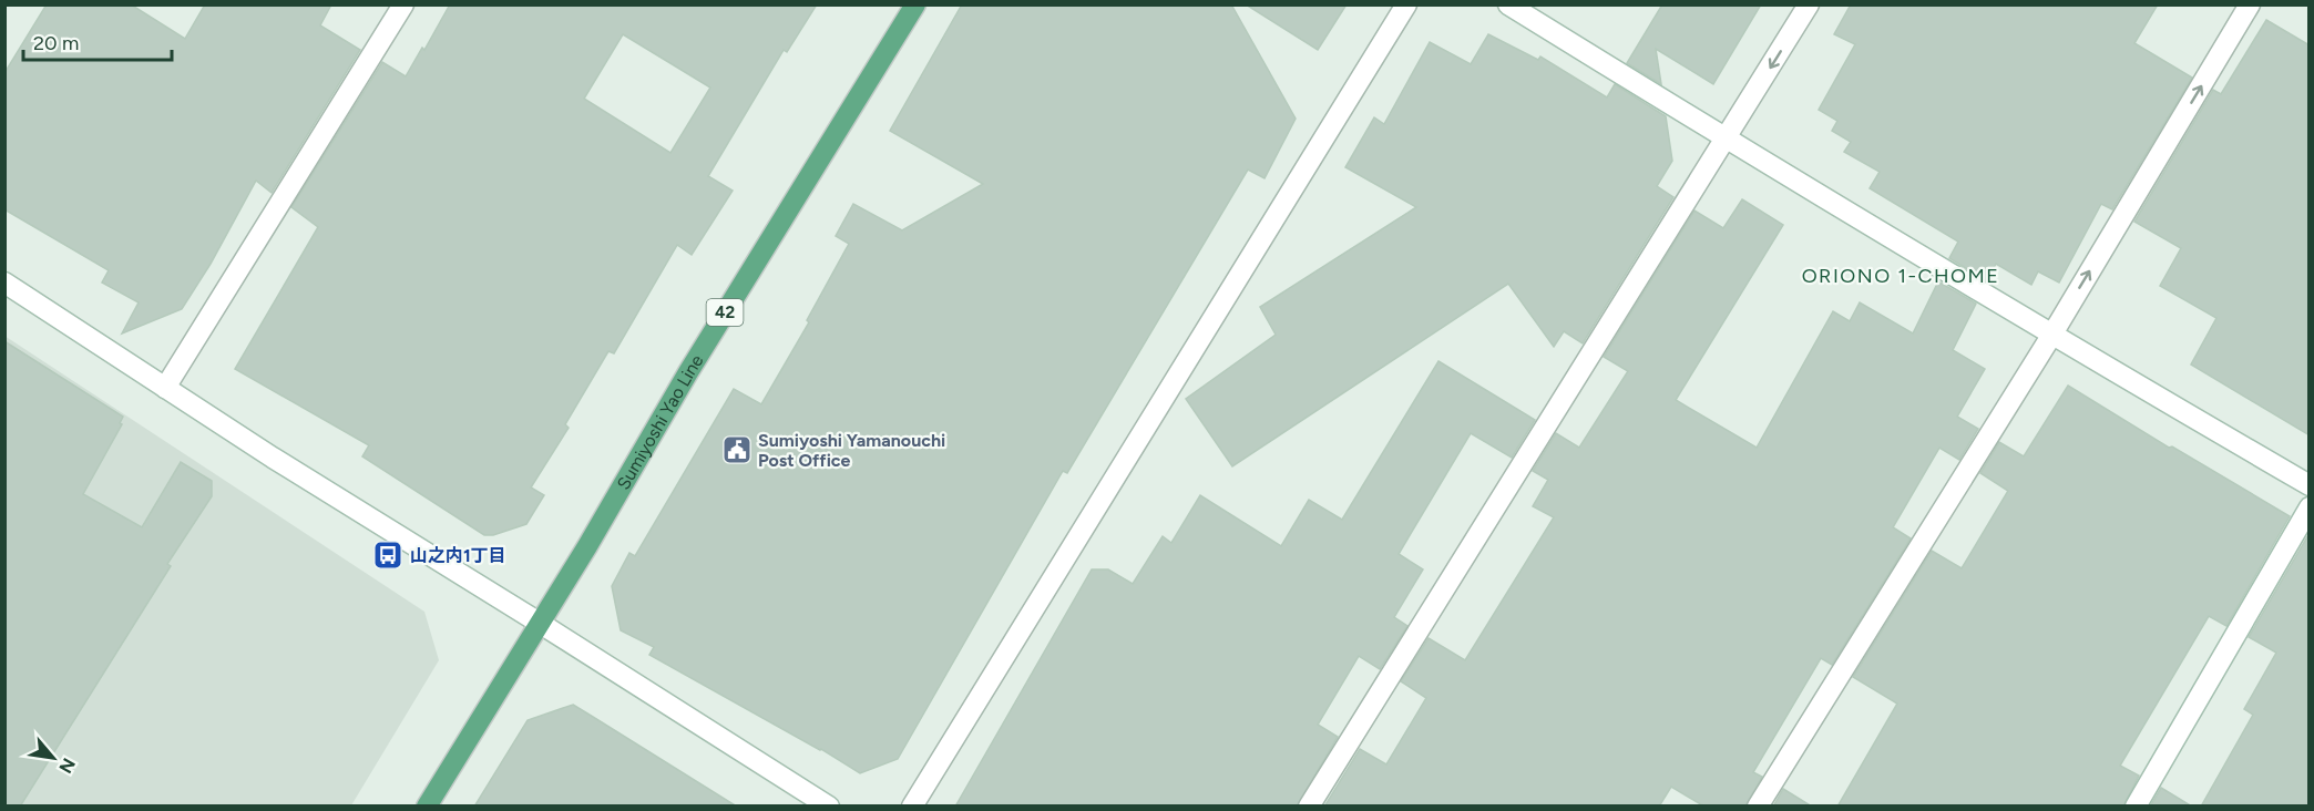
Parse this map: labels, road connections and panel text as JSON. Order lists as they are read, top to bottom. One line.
{"streets":{"main road":["42","Sumiyoshi Yao Line"]},"districts":["ORIONO 1-CHOME"],"places":{"public building":["Sumiyoshi Yamanouchi Post Office"],"bus stop":["山之内1丁目"]},"scale_bar":"20 m","north":"bottom right"}
